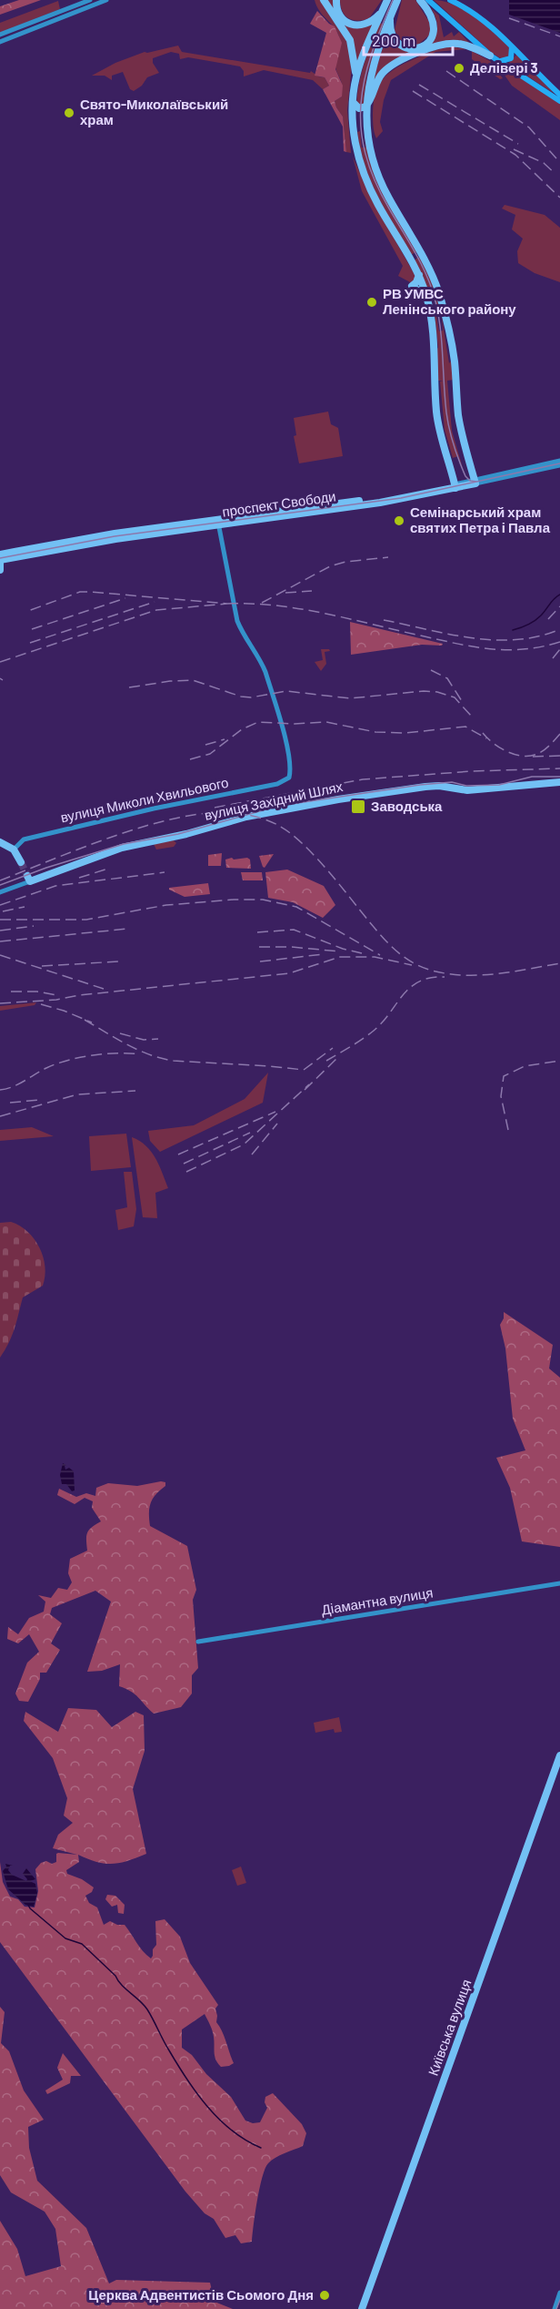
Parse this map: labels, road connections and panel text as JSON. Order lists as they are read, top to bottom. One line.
{"streets":{"highway":["проспект Свободи","вулиця Західний Шлях","Київська вулиця"],"street":["вулиця Миколи Хвильового","Діамантна вулиця"]},"crossings":[["проспект Свободи","вулиця Миколи Хвильового"]],"places":{"other":["Делівері 3","Свято-Миколаївський храм","РВ УМВС Ленінського району","Семінарський храм святих Петра і Павла","Церква Адвентистів Сьомого Дня"],"transit":["Заводська"]},"scale_bar":"200 m"}
